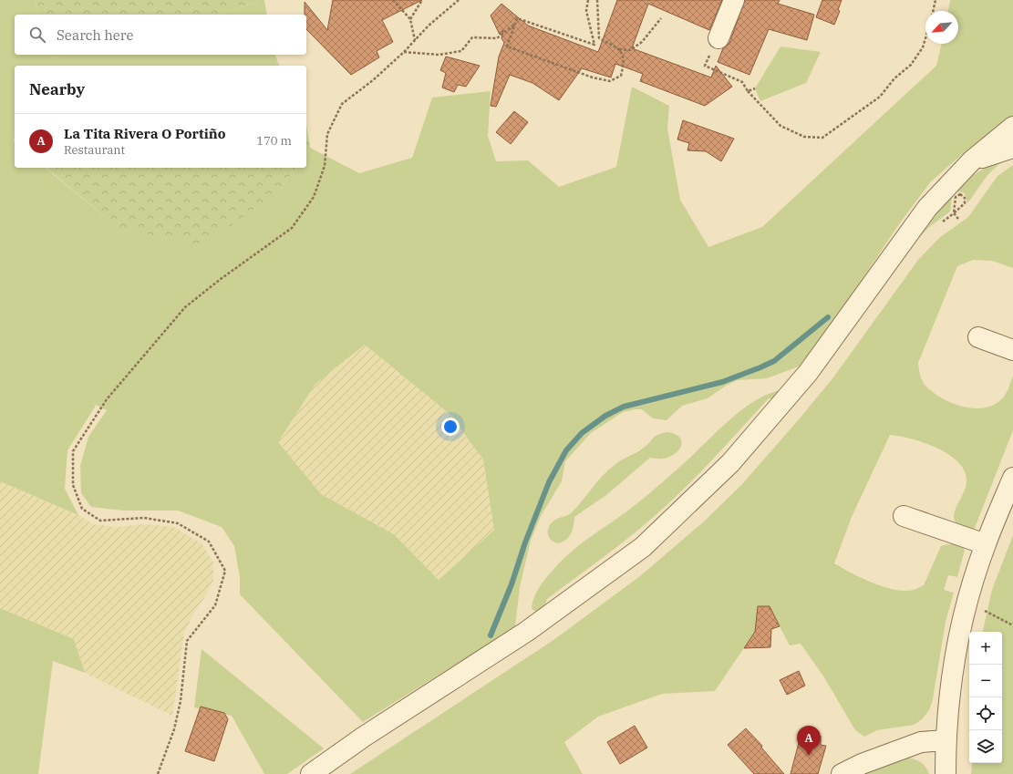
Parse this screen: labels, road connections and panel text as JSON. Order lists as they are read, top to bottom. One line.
{"north":"bottom left","page":{"search":"Search here","heading":"Nearby","list":[{"mark":"A","name":"La Tita Rivera O Portiño","note":"Restaurant","value":"170 m"}],"map_buttons":["+","−"],"pins":"A"}}
